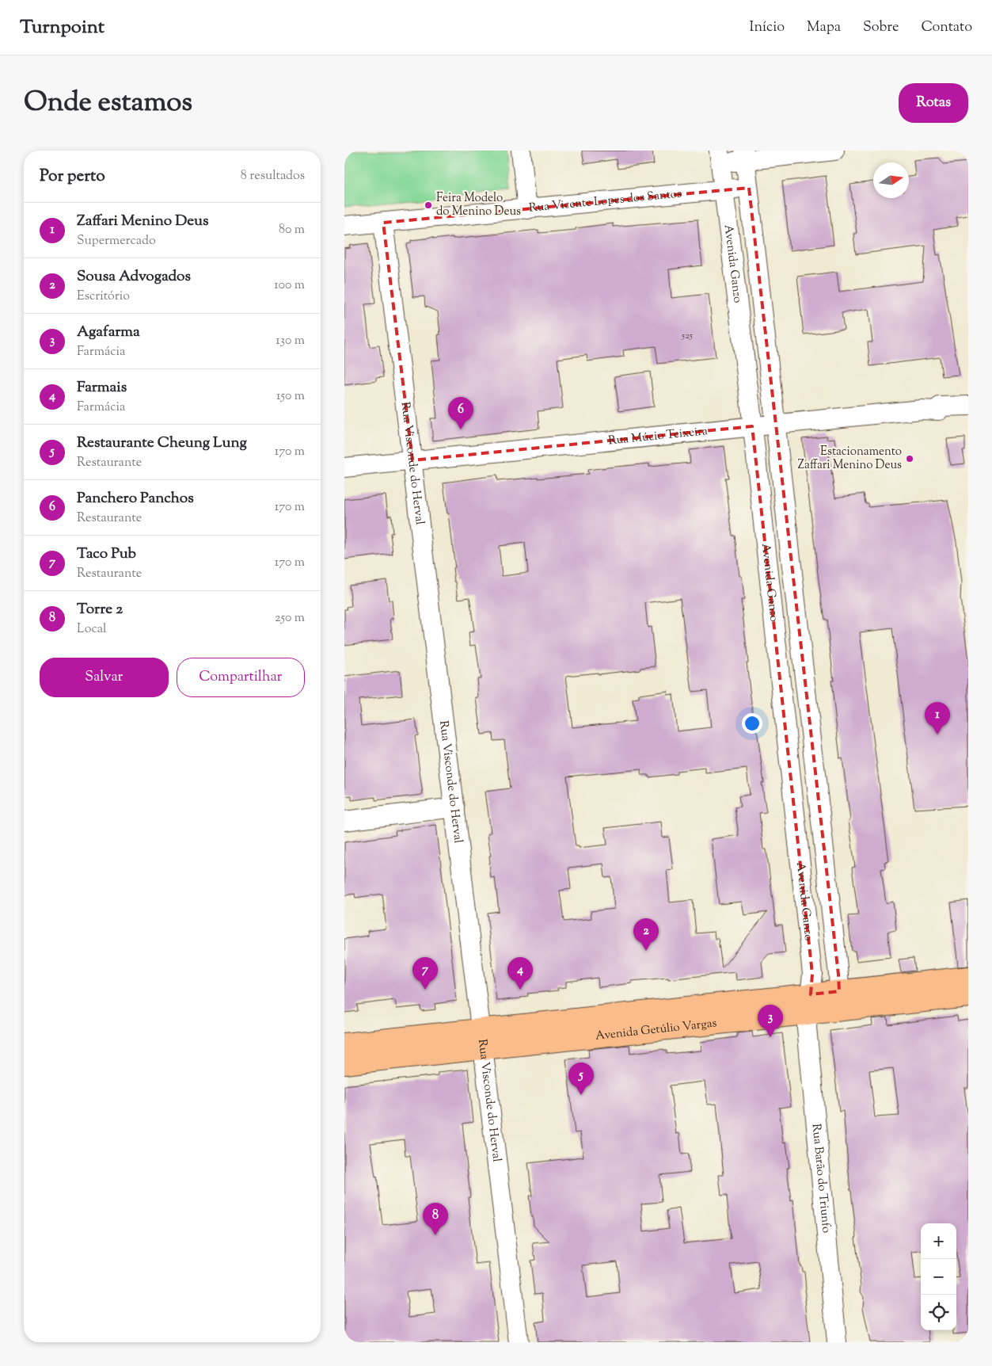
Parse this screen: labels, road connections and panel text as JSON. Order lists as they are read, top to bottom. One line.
{"streets":{"main road":["Avenida Getúlio Vargas"],"street":["Rua Vicente Lopes dos Santos","Avenida Ganzo","Rua Múcio Teixeira","Rua Visconde do Herval","Rua Barão do Triunfo"]},"crossings":[["Rua Vicente Lopes dos Santos","Avenida Ganzo"],["Rua Vicente Lopes dos Santos","Rua Visconde do Herval"],["Avenida Ganzo","Rua Múcio Teixeira"],["Avenida Ganzo","Avenida Getúlio Vargas"],["Avenida Ganzo","Rua Barão do Triunfo"],["Rua Múcio Teixeira","Rua Visconde do Herval"],["Rua Visconde do Herval","Avenida Getúlio Vargas"],["Avenida Getúlio Vargas","Rua Barão do Triunfo"]],"places":["Feira Modelo do Menino Deus","Estacionamento Zaffari Menino Deus"],"house_numbers":["525"],"north":"right","page":{"header":"Turnpoint","nav":["Início","Mapa","Sobre","Contato"],"title":"Onde estamos","buttons":["Rotas",["Salvar","Compartilhar"]],"heading":["Por perto","8 resultados"],"list":[{"mark":"1","name":"Zaffari Menino Deus","note":"Supermercado","value":"80 m"},{"mark":"2","name":"Sousa Advogados","note":"Escritório","value":"100 m"},{"mark":"3","name":"Agafarma","note":"Farmácia","value":"130 m"},{"mark":"4","name":"Farmais","note":"Farmácia","value":"150 m"},{"mark":"5","name":"Restaurante Cheung Lung","note":"Restaurante","value":"170 m"},{"mark":"6","name":"Panchero Panchos","note":"Restaurante","value":"170 m"},{"mark":"7","name":"Taco Pub","note":"Restaurante","value":"170 m"},{"mark":"8","name":"Torre 2","note":"Local","value":"250 m"}],"pins":["6","1","2","4","7","3","5","8"],"map_buttons":["+","−"]}}
